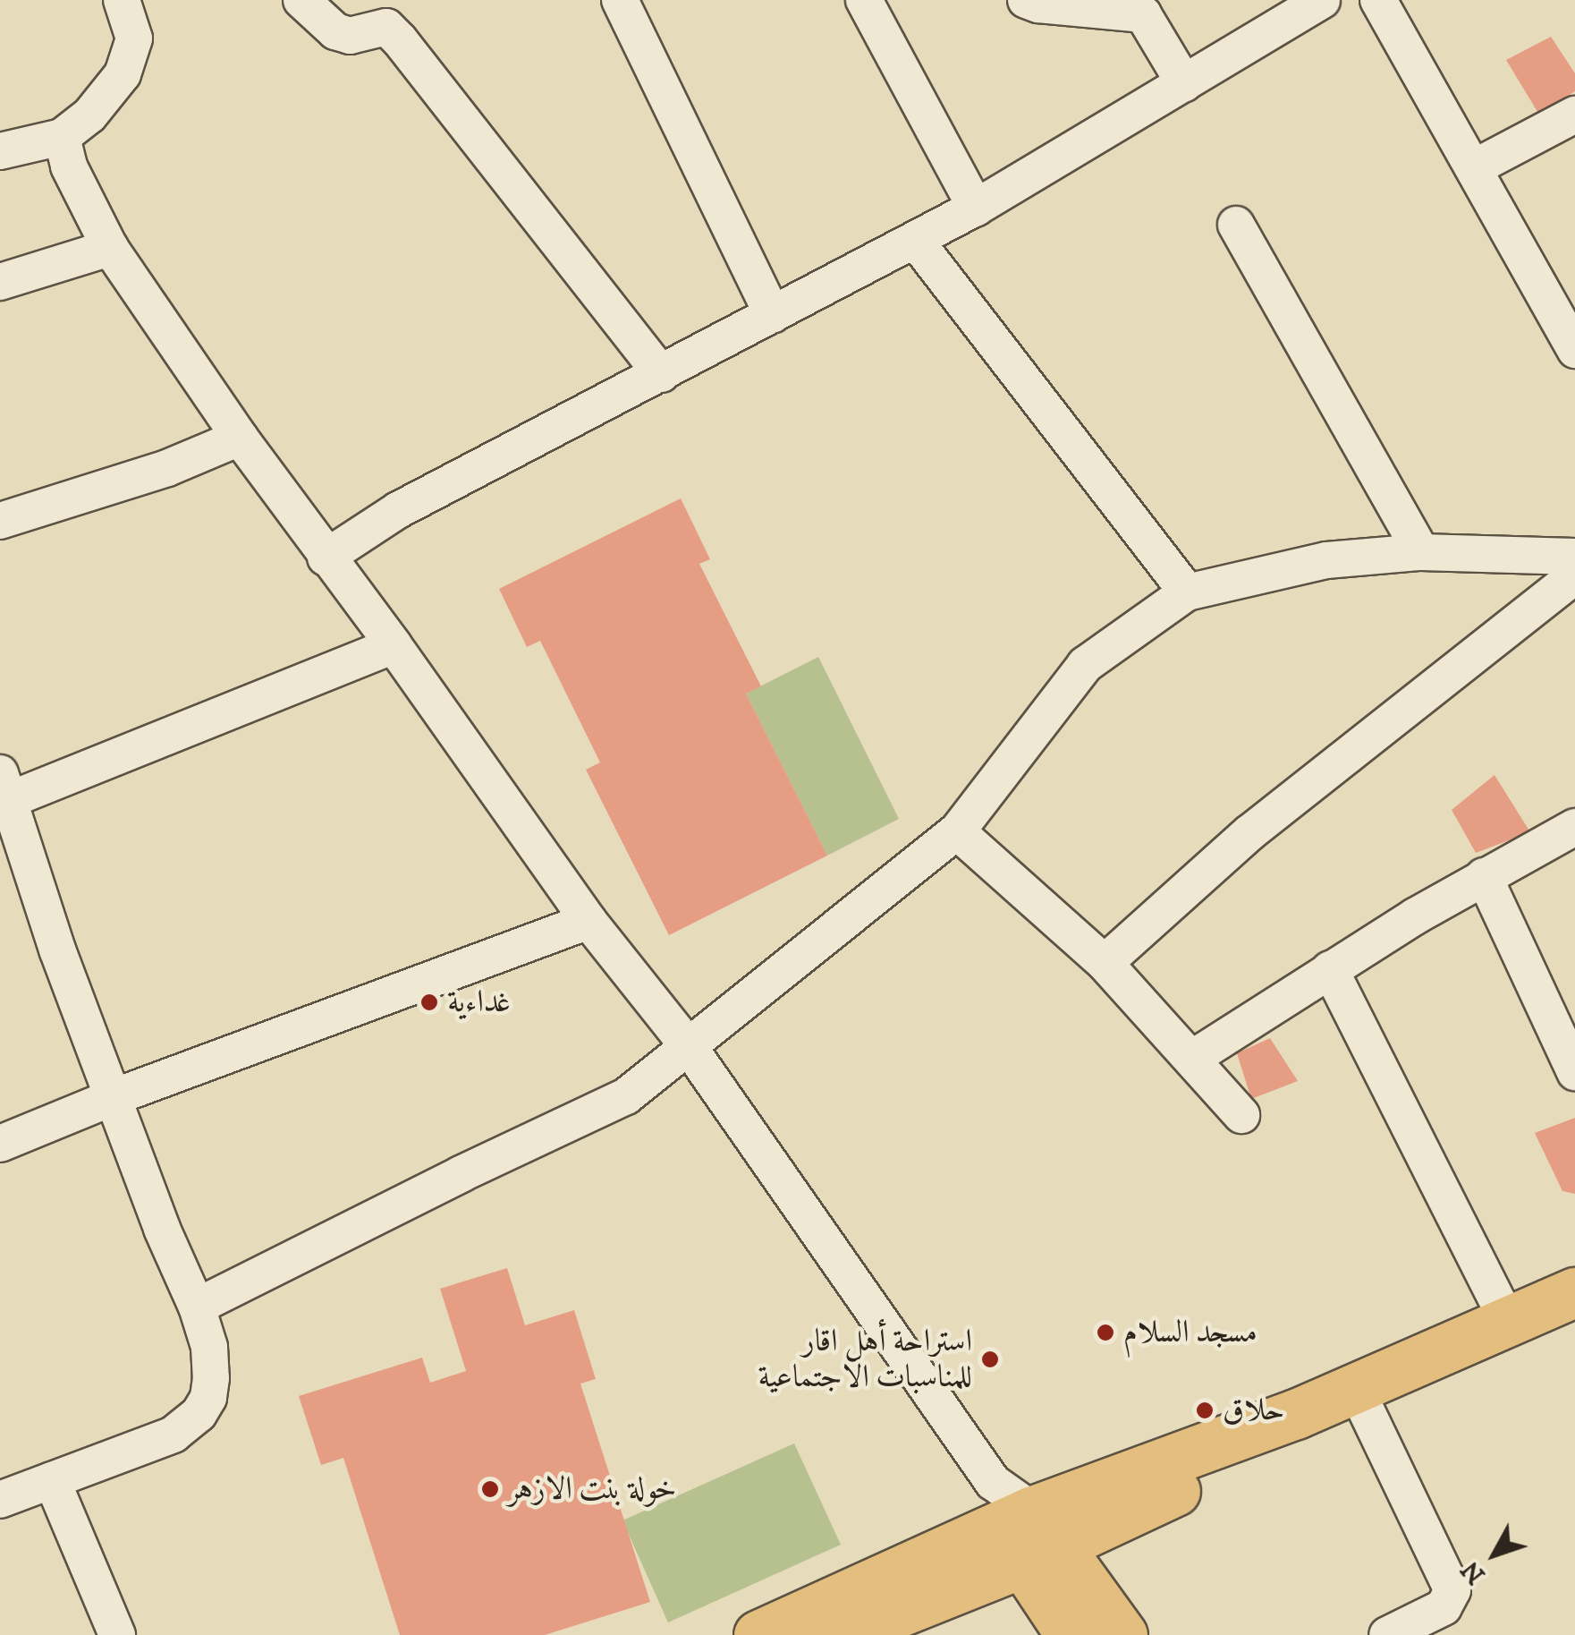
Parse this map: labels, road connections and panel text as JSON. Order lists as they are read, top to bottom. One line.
{"places":["غداءية","مسجد السلام","استراحة أهل اقار للمناسبات الاجتماعية","حلاق","خولة بنت الازهر"],"north":"bottom left"}
